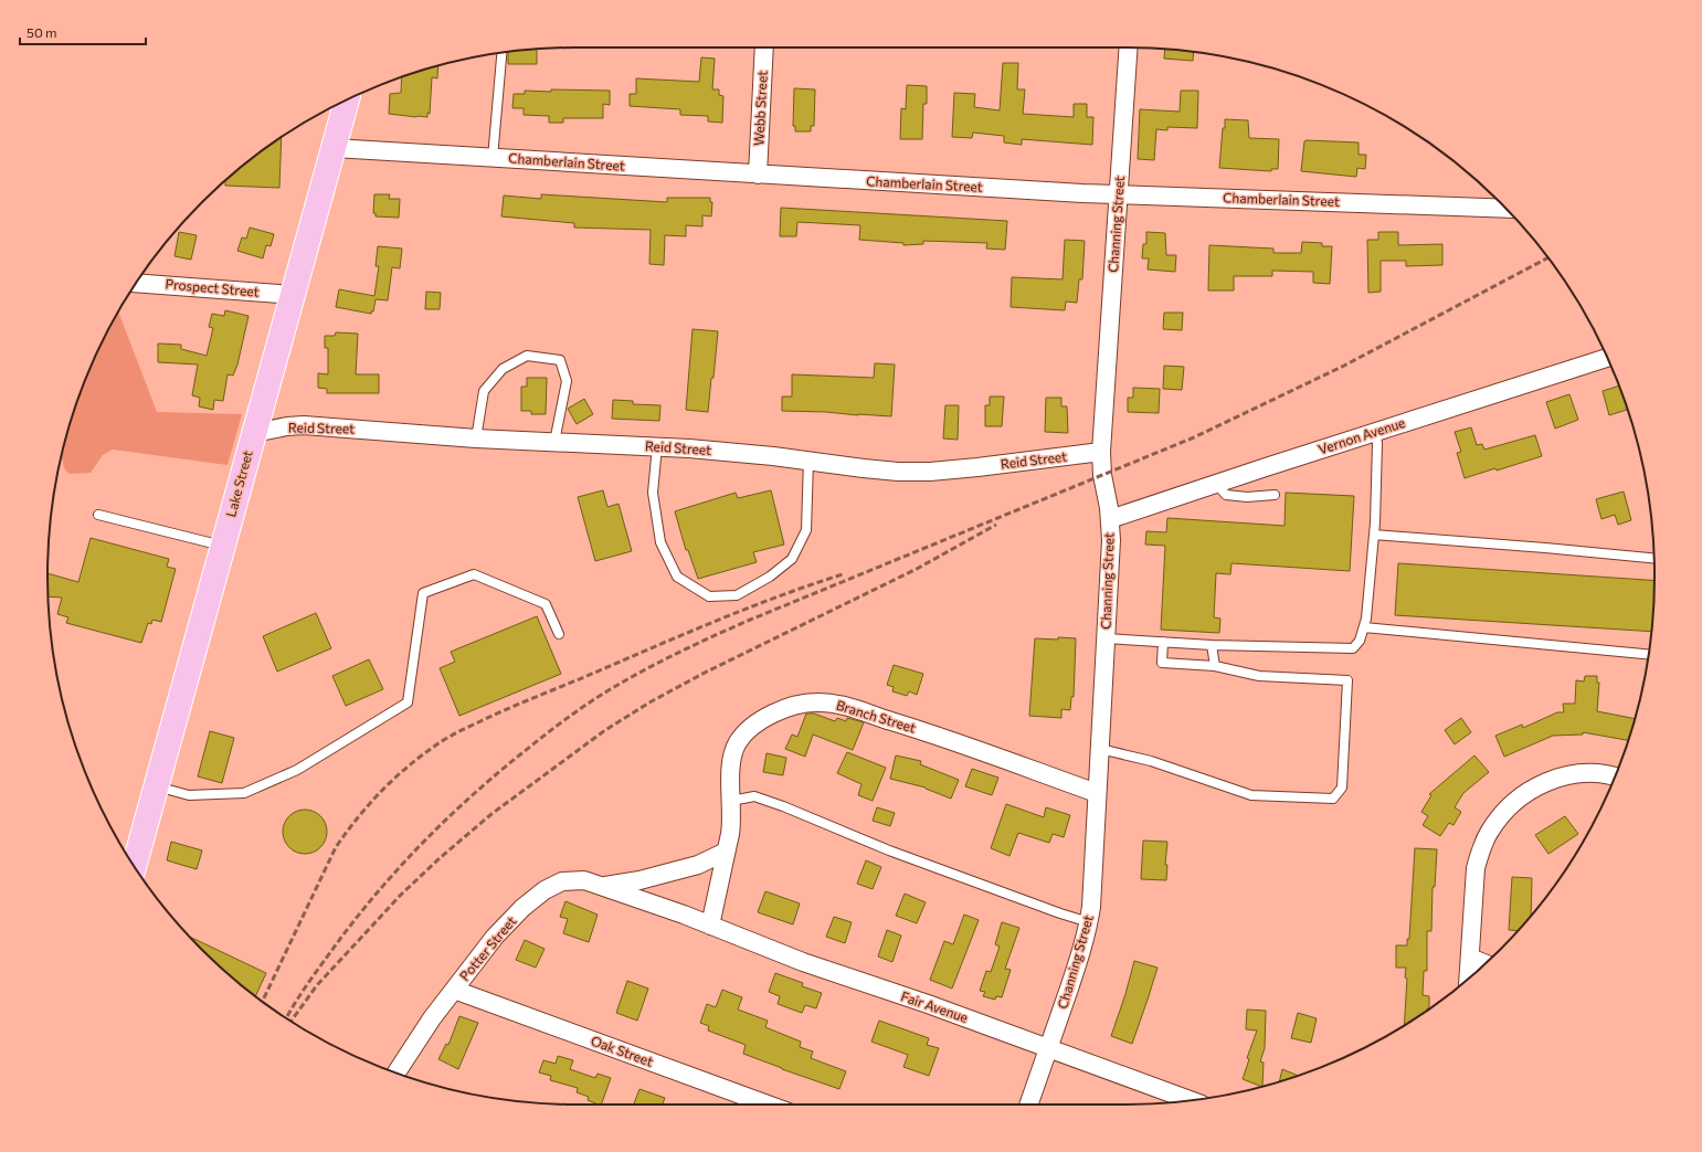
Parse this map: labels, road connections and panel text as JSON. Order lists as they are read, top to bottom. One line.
{"streets":{"main road":["Lake Street"],"street":["Webb Street","Chamberlain Street","Channing Street","Prospect Street","Reid Street","Vernon Avenue","Branch Street","Potter Street","Fair Avenue","Oak Street"]},"crossings":[["Webb Street","Chamberlain Street"],["Chamberlain Street","Channing Street"],["Chamberlain Street","Lake Street"],["Channing Street","Reid Street"],["Channing Street","Vernon Avenue"],["Channing Street","Branch Street"],["Channing Street","Fair Avenue"],["Prospect Street","Lake Street"],["Reid Street","Lake Street"],["Branch Street","Fair Avenue"],["Potter Street","Fair Avenue"],["Potter Street","Oak Street"]],"scale_bar":"50 m"}
